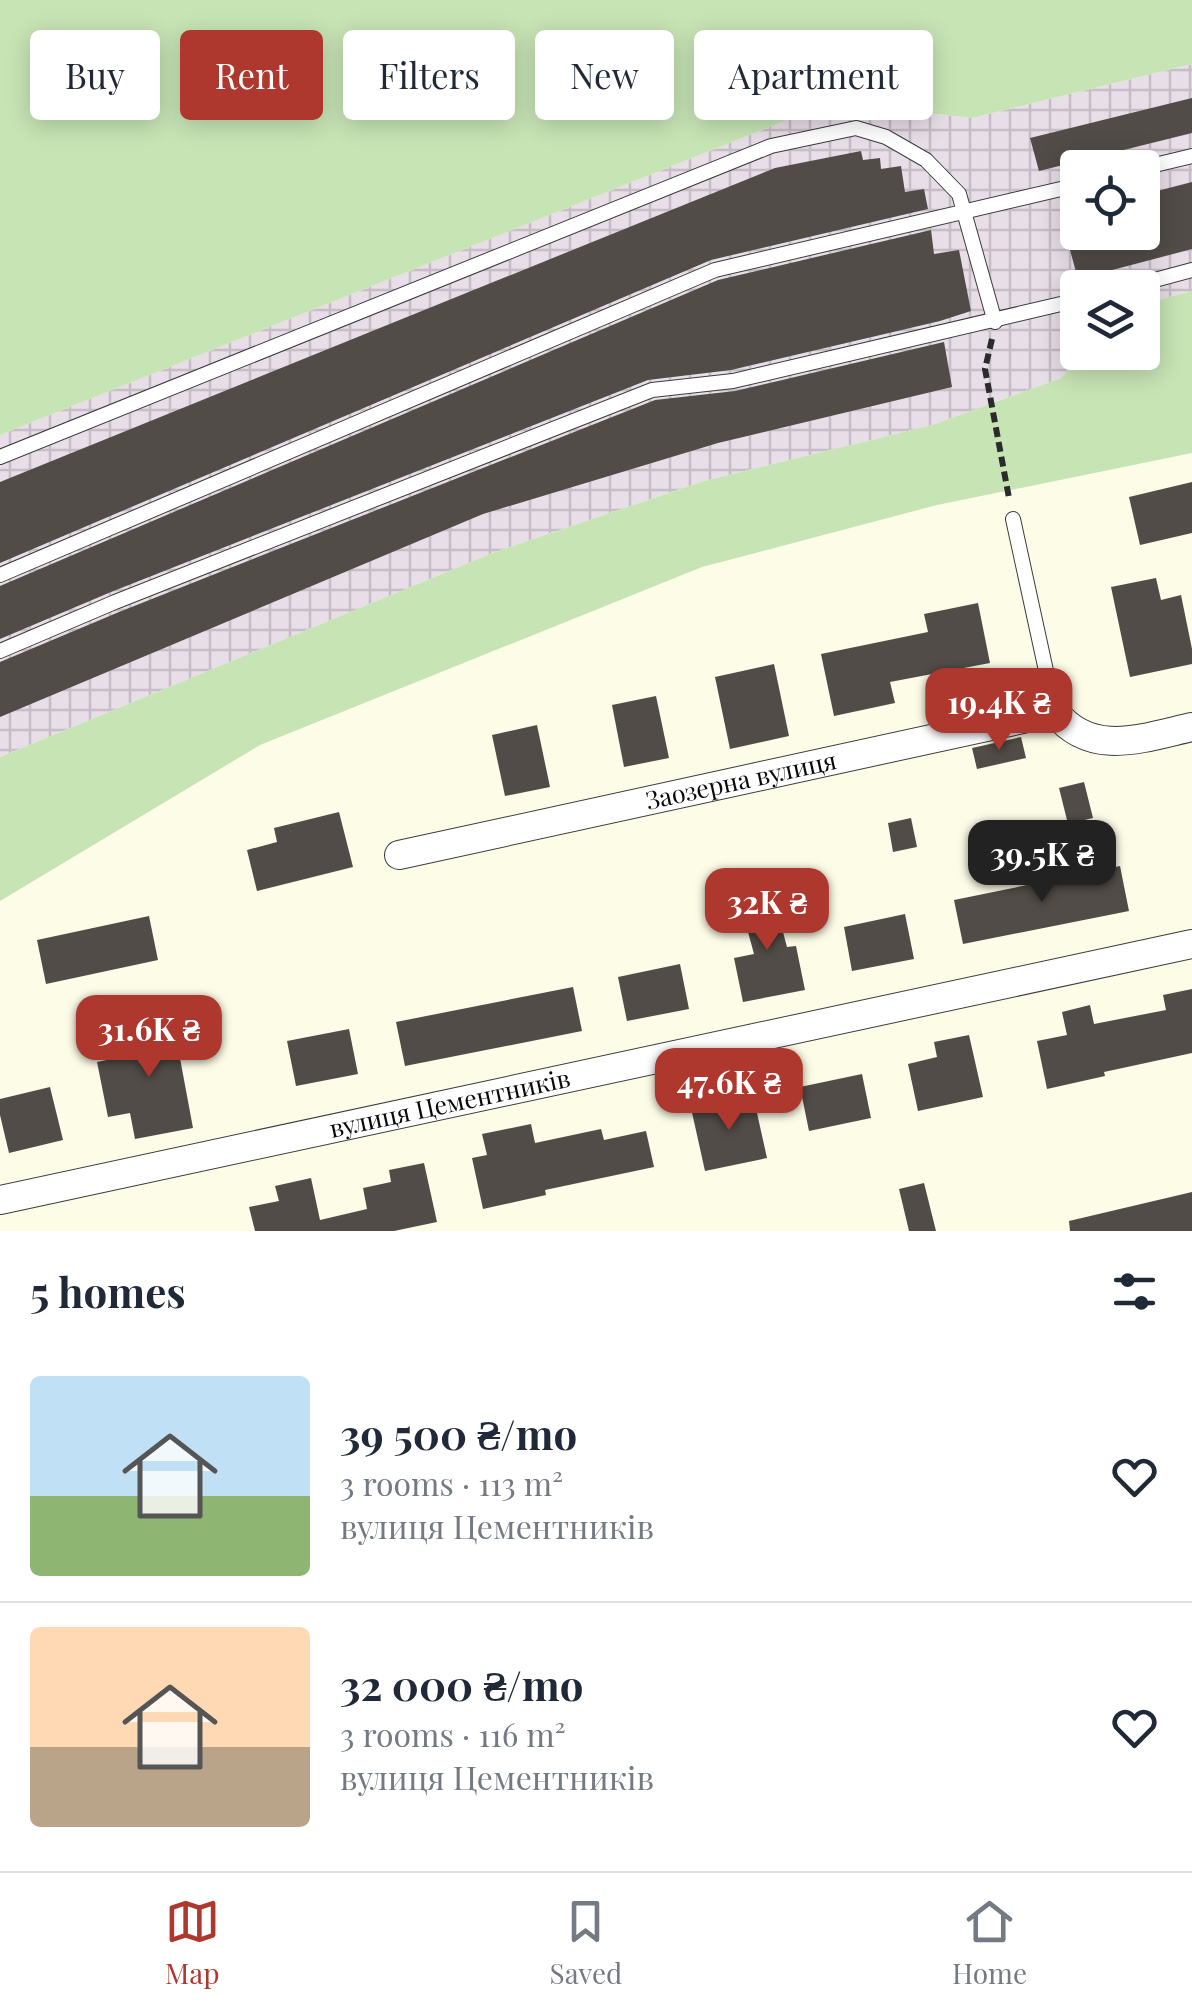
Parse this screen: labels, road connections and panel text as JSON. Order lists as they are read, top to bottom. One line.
{"streets":{"street":["Заозерна вулиця","вулиця Цементників"]},"page":{"chip":["Buy","Rent","Filters","New","Apartment"],"price":["19.4K ₴","39.5K ₴","32K ₴","31.6K ₴","47.6K ₴"],"heading":"5 homes","list":[{"name":"39 500 ₴/mo","note":"3 rooms · 113 m² · вулиця Цементників"},{"name":"32 000 ₴/mo","note":"3 rooms · 116 m² · вулиця Цементників"}],"tabs":["Map","Saved","Home"]}}
